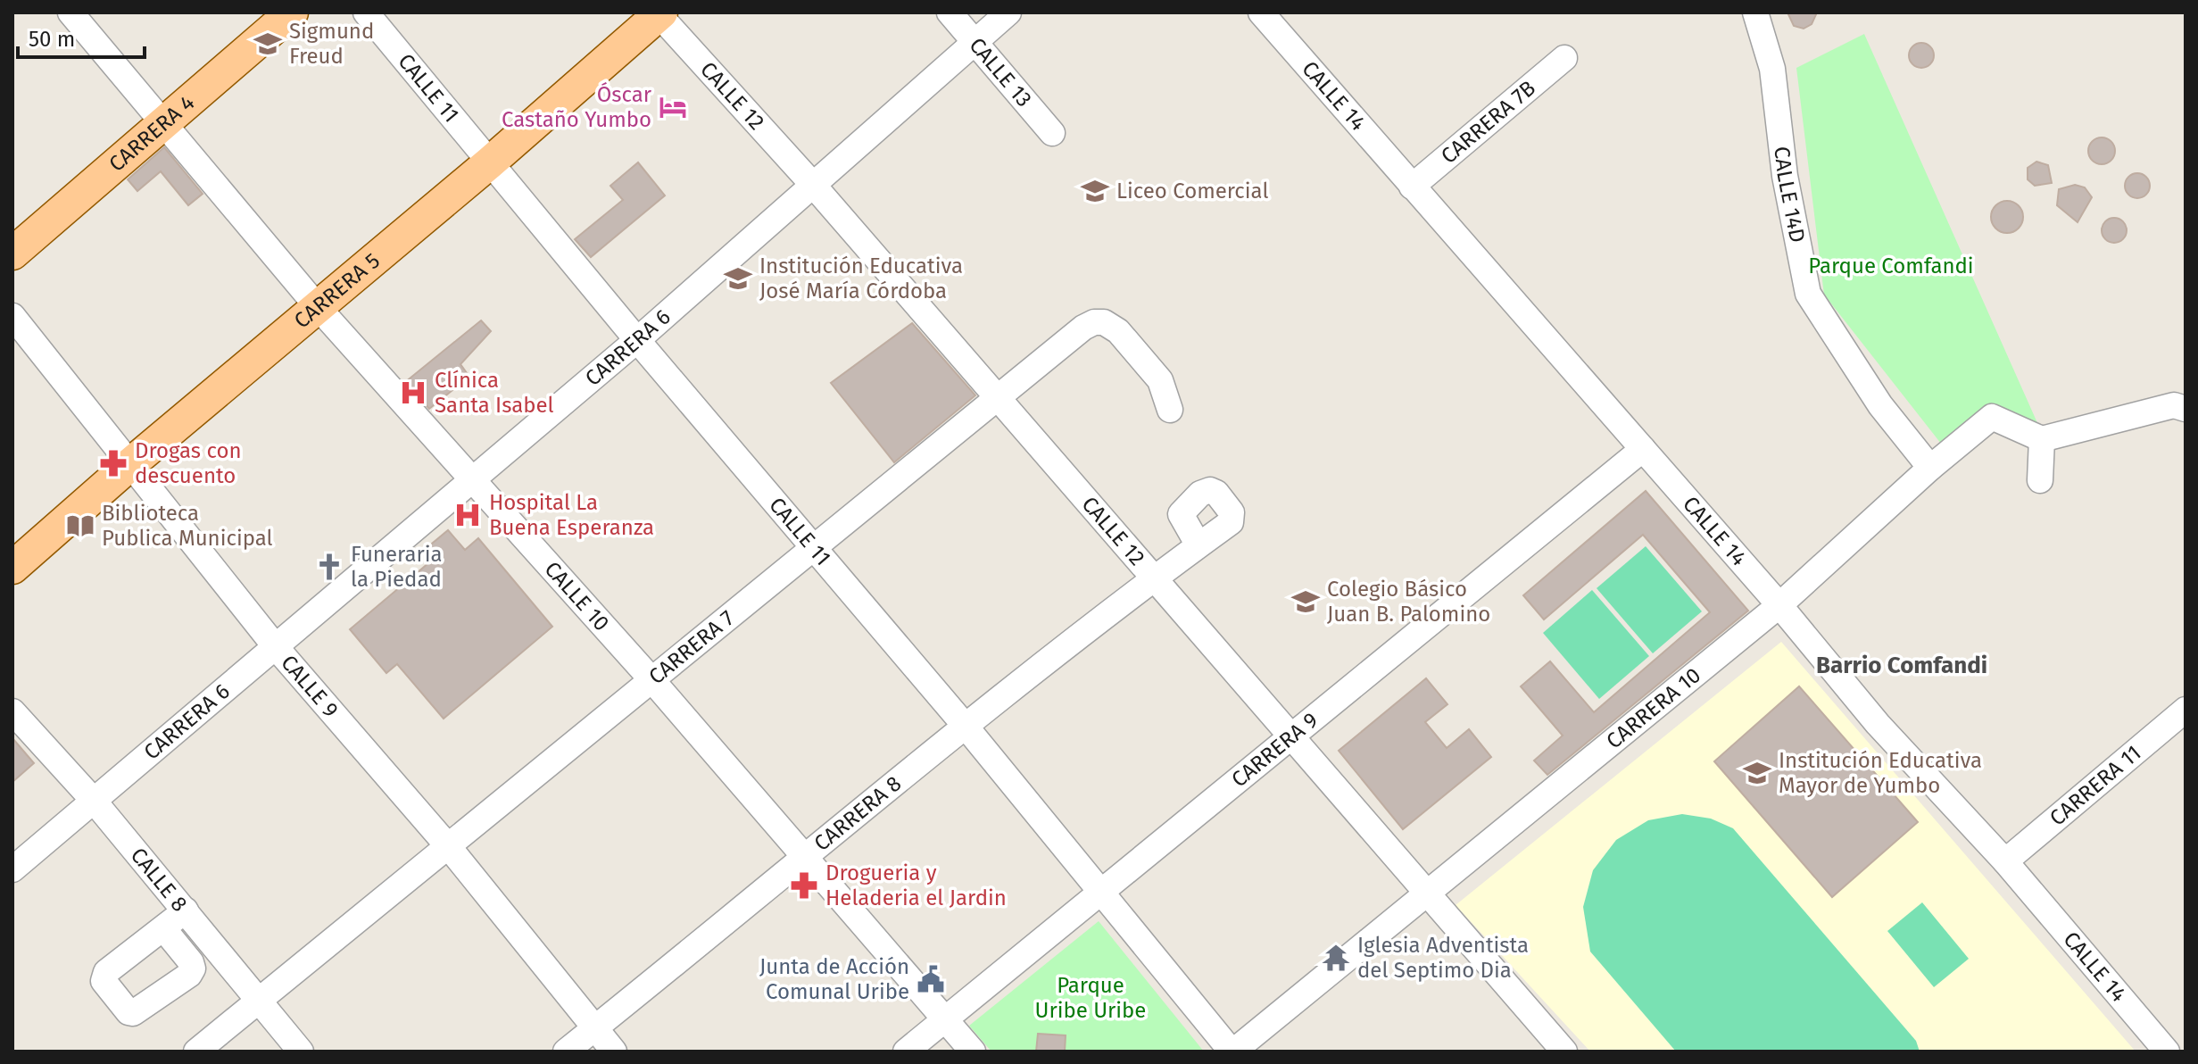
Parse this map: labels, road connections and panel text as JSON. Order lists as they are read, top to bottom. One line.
{"streets":{"main road":["CARRERA 4","CARRERA 5"],"street":["CALLE 13","CALLE 11","CALLE 12","CALLE 14","CARRERA 7B","CALLE 14D","CARRERA 6","CALLE 10","CARRERA 7","CALLE 9","CARRERA 10","CARRERA 9","CARRERA 11","CARRERA 8","CALLE 8"]},"crossings":[["CALLE 13","CARRERA 6"],["CALLE 11","CARRERA 5"],["CALLE 11","CARRERA 6"],["CALLE 11","CARRERA 7"],["CALLE 11","CARRERA 10"],["CALLE 11","CARRERA 9"],["CALLE 11","CARRERA 8"],["CALLE 12","CARRERA 5"],["CALLE 12","CARRERA 6"],["CALLE 12","CARRERA 7"],["CALLE 12","CARRERA 10"],["CALLE 12","CARRERA 9"],["CALLE 12","CARRERA 8"],["CALLE 14","CARRERA 7B"],["CALLE 14","CARRERA 10"],["CALLE 14","CARRERA 9"],["CALLE 14","CARRERA 11"],["CARRERA 4","CALLE 10"],["CALLE 14D","CARRERA 10"],["CARRERA 5","CALLE 10"],["CARRERA 5","CALLE 9"],["CARRERA 6","CALLE 10"],["CARRERA 6","CALLE 9"],["CARRERA 6","CALLE 8"],["CALLE 10","CARRERA 7"],["CALLE 10","CARRERA 9"],["CALLE 10","CARRERA 8"],["CARRERA 7","CALLE 9"],["CARRERA 7","CALLE 8"],["CALLE 9","CARRERA 8"]],"districts":["Barrio Comfandi"],"parks":["Parque Comfandi","Parque Uribe Uribe"],"places":{"school or university":["Sigmund Freud","Liceo Comercial","Institución Educativa José María Córdoba","Colegio Básico Juan B. Palomino","Institución Educativa Mayor de Yumbo"],"hotel":["Óscar Castaño Yumbo"],"hospital":["Clínica Santa Isabel","Hospital La Buena Esperanza"],"pharmacy":["Drogas con descuento","Drogueria y Heladeria el Jardin"],"library":["Biblioteca Publica Municipal"],"church":["Funeraria la Piedad"],"temple":["Iglesia Adventista del Septimo Dia"],"public building":["Junta de Acción Comunal Uribe"]},"scale_bar":"50 m"}
